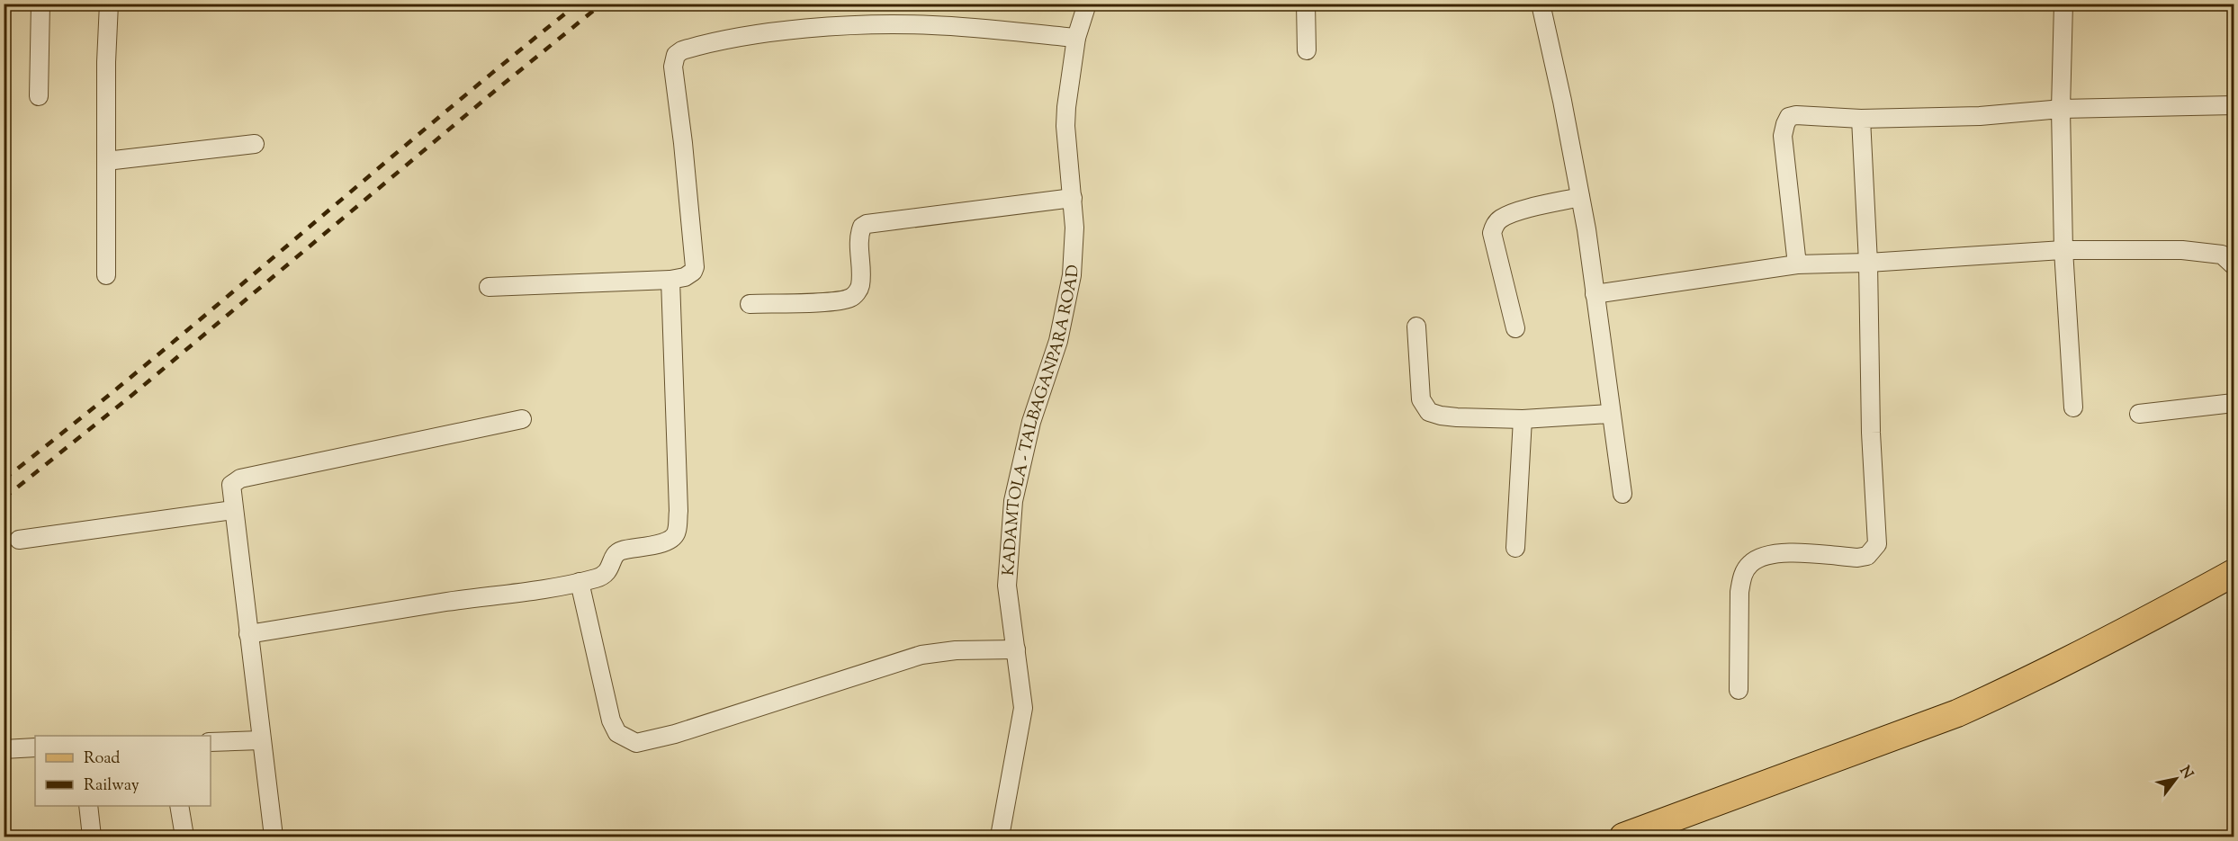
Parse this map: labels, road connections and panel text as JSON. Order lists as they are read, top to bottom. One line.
{"streets":{"street":["KADAMTOLA - TALBAGANPARA ROAD"]},"legend":["Road","Railway"],"north":"top right"}
